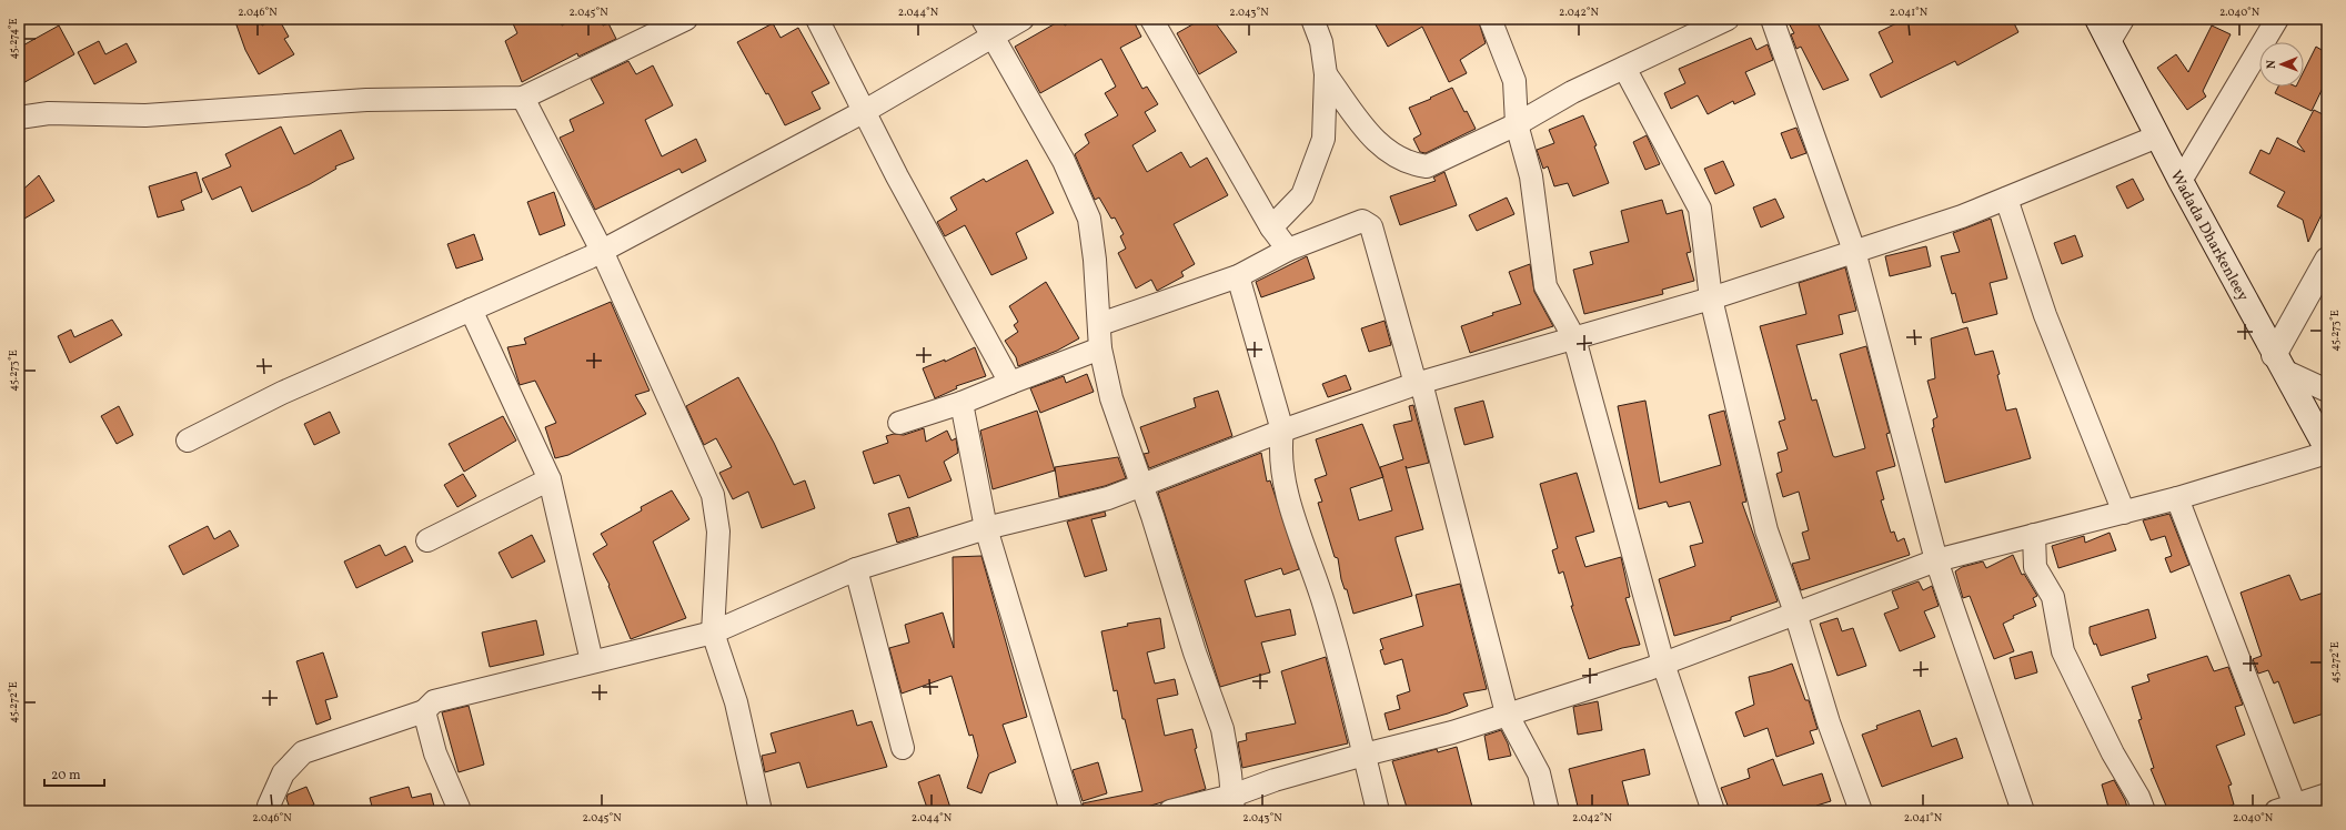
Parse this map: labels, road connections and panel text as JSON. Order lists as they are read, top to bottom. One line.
{"streets":{"main road":["Wadada Dharkenleey"]},"scale_bar":"20 m","north":"left","coordinates":["2.046°N","2.045°N","2.044°N","2.043°N","2.042°N","2.041°N","2.040°N","45.274°E","45.273°E","45.272°E"]}
